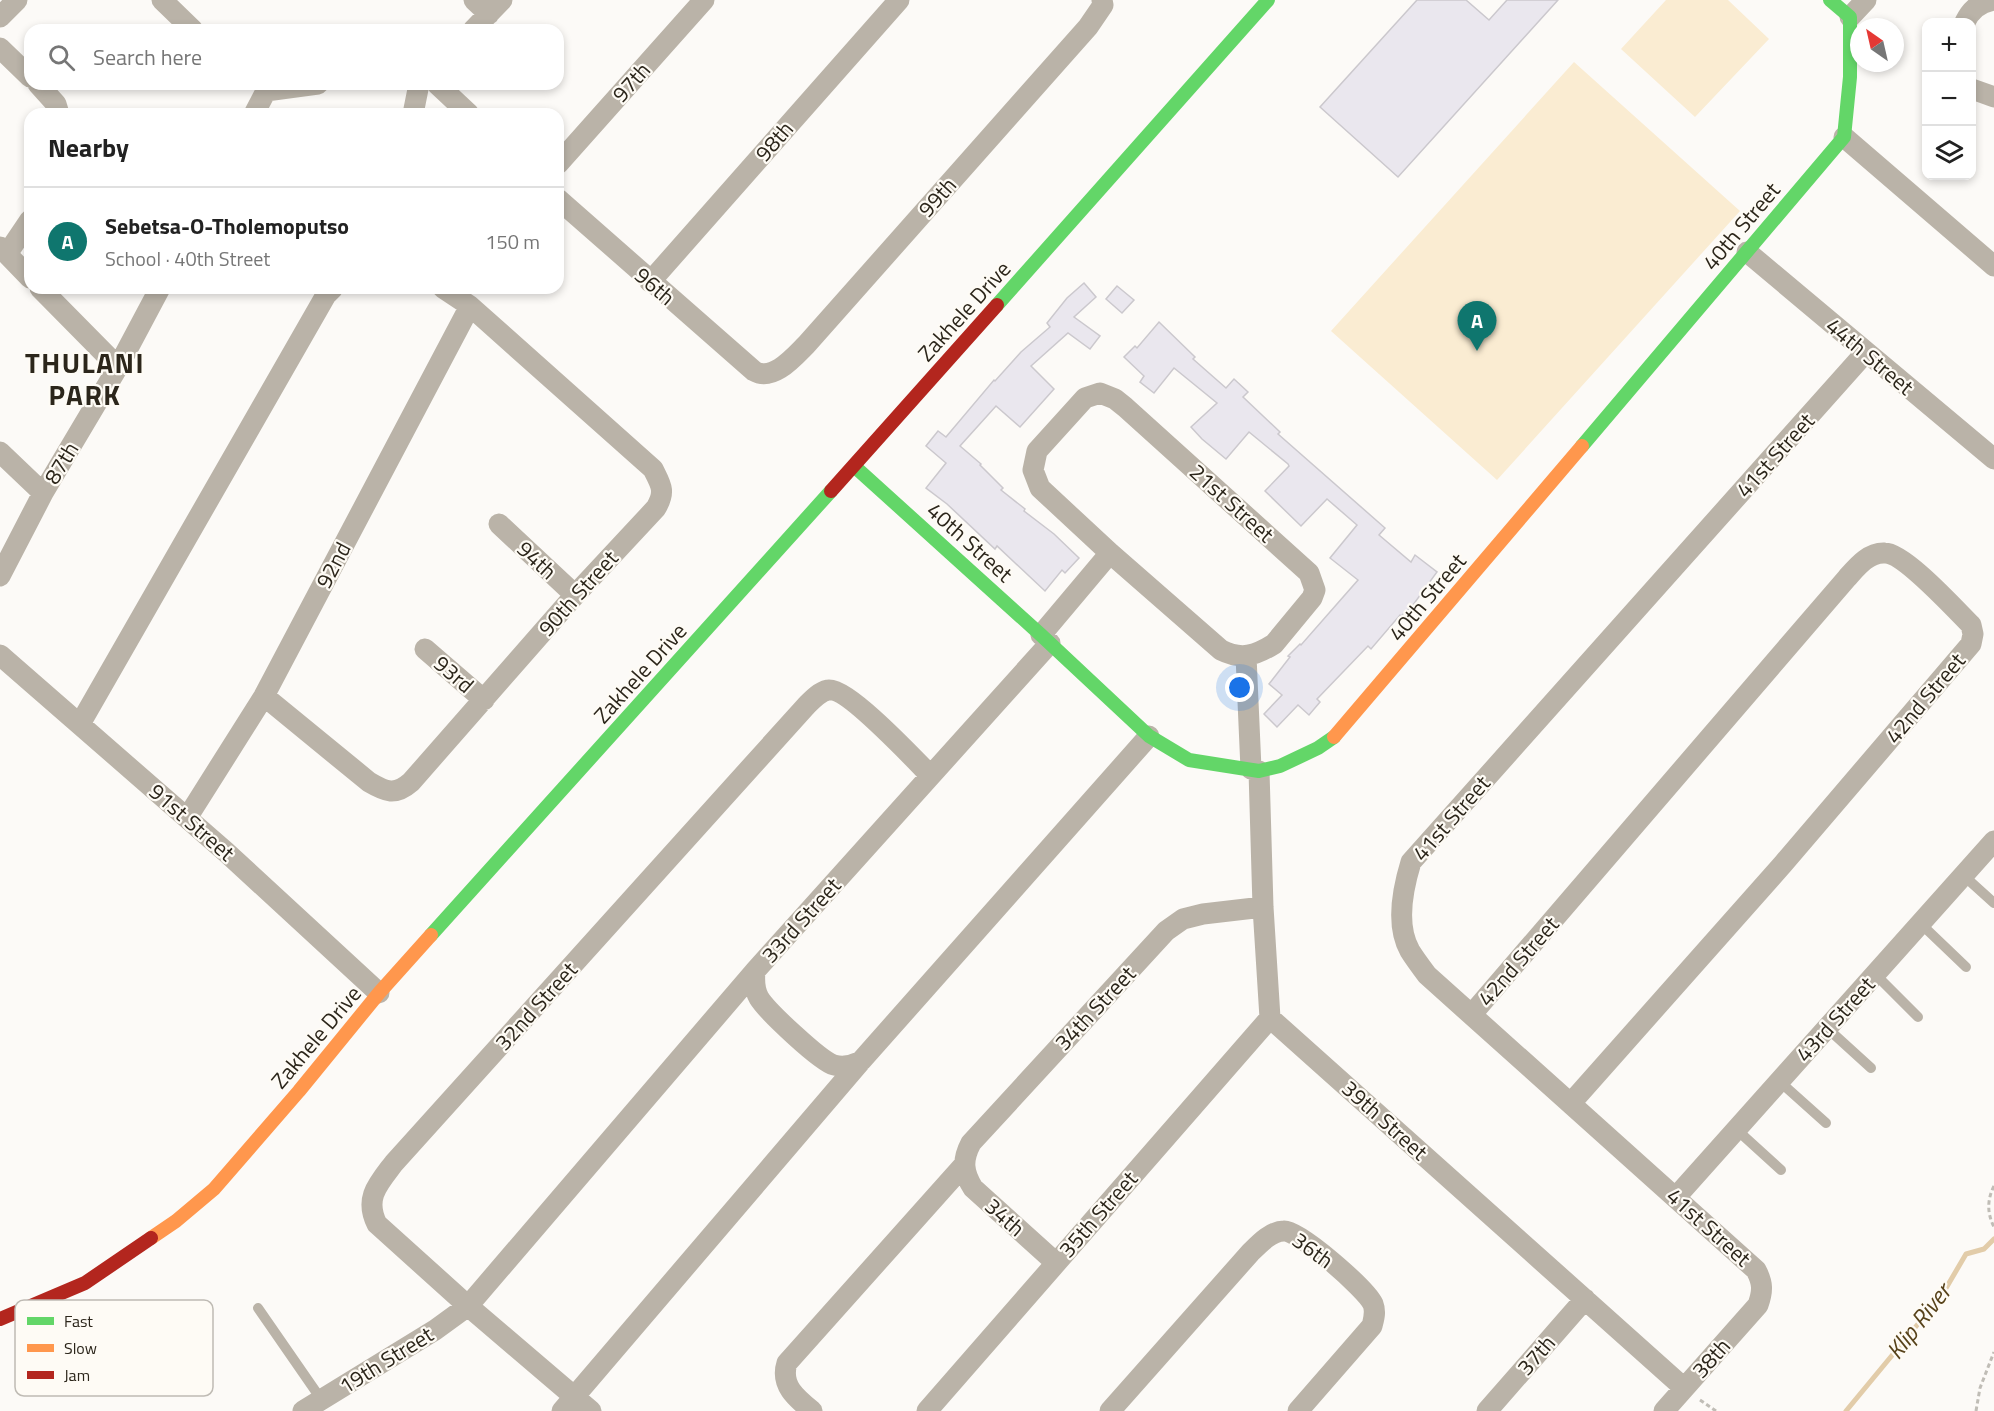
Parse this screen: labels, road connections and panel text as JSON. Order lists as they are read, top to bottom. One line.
{"streets":{"street":["97th","98th","99th","40th Street","96th","Zakhele Drive","44th Street","41st Street","87th","21st Street","94th","92nd","90th Street","93rd","42nd Street","91st Street","33rd Street","32nd Street","34th Street","43rd Street","39th Street","35th Street","34th","36th","37th","38th","19th Street"]},"crossings":[["98th","96th"],["99th","96th"],["40th Street","Zakhele Drive"],["40th Street","44th Street"],["40th Street","33rd Street"],["Zakhele Drive","91st Street"],["44th Street","41st Street"],["41st Street","42nd Street"],["41st Street","43rd Street"],["41st Street","38th"],["21st Street","33rd Street"],["94th","90th Street"],["92nd","90th Street"],["92nd","91st Street"],["90th Street","93rd"],["33rd Street","32nd Street"],["33rd Street","19th Street"],["32nd Street","19th Street"],["34th Street","34th"],["39th Street","35th Street"],["39th Street","37th"],["39th Street","38th"],["35th Street","34th"]],"districts":["THULANI PARK"],"water":["Klip River"],"legend":["Fast","Slow","Jam"],"north":"top left","page":{"map_buttons":["+","−"],"search":"Search here","heading":"Nearby","list":[{"mark":"A","name":"Sebetsa-O-Tholemoputso","note":"School · 40th Street","value":"150 m"}],"pins":"A"}}
